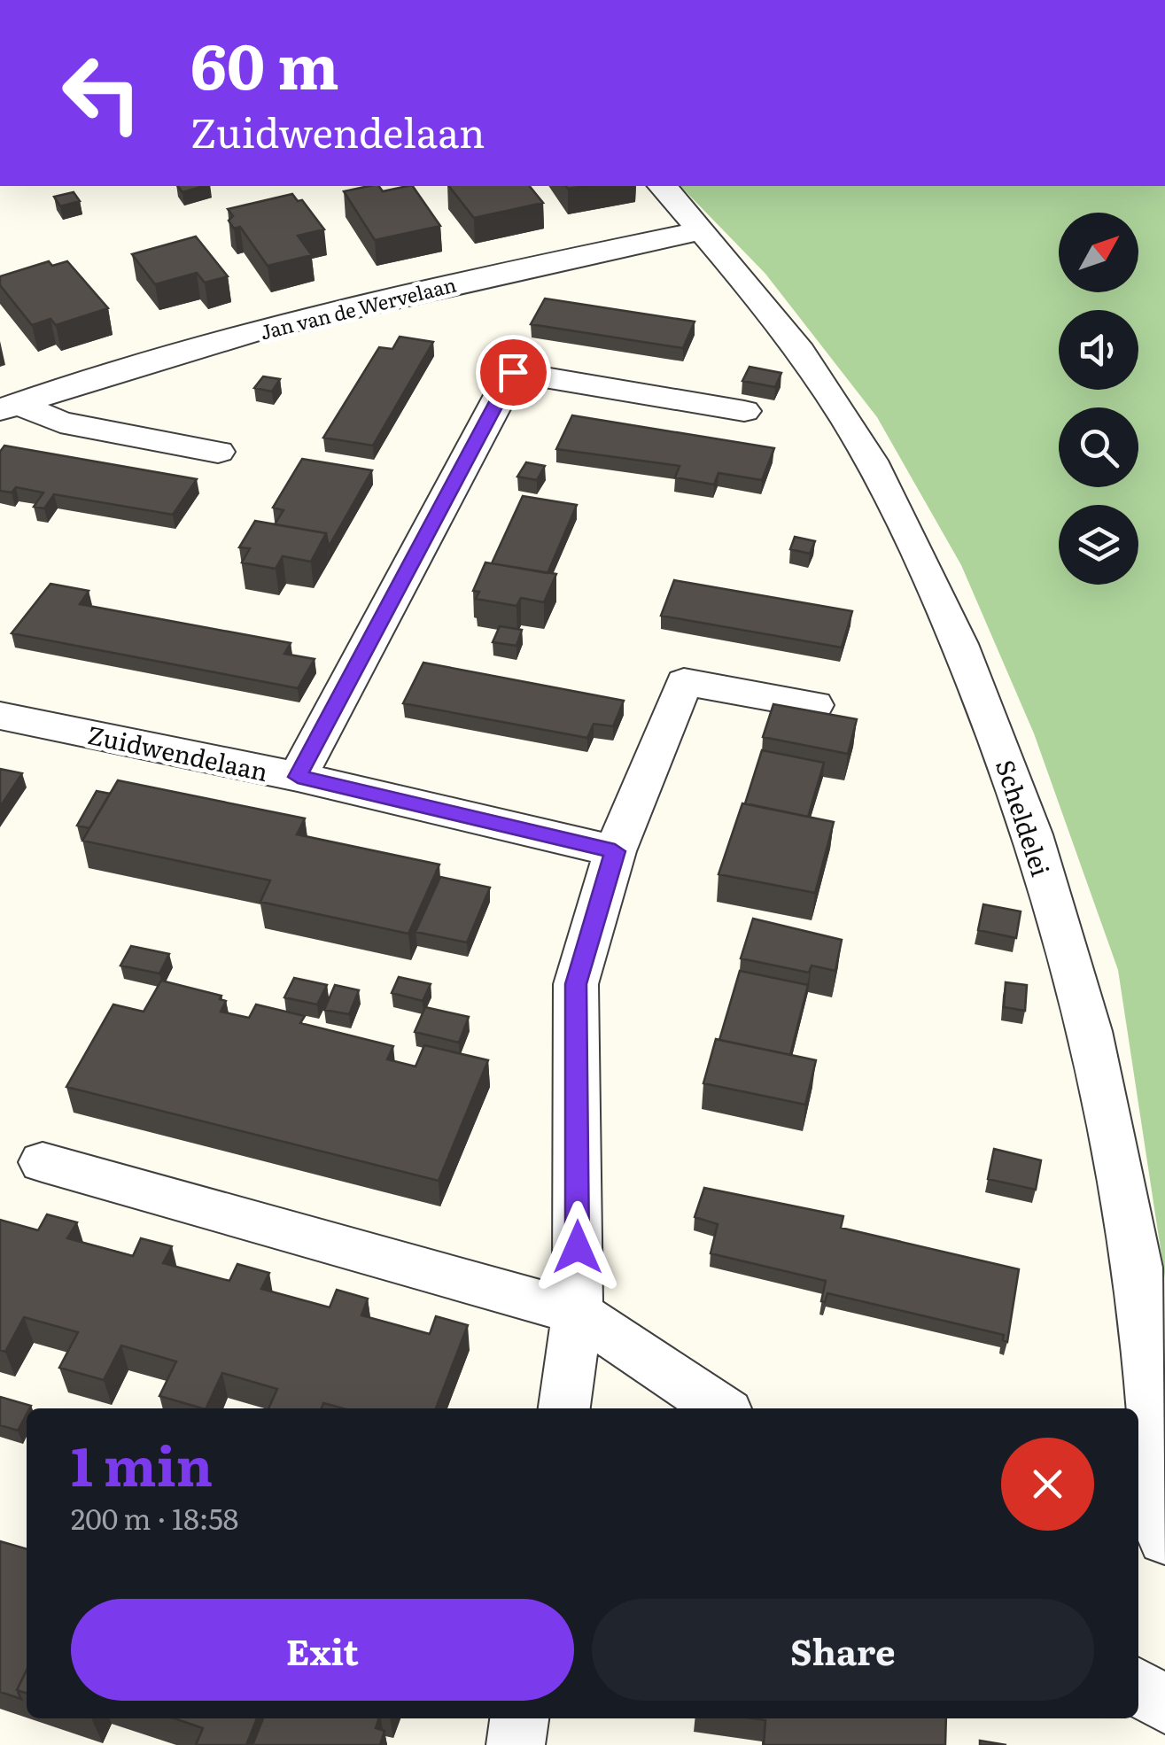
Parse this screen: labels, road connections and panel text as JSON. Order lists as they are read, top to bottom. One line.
{"streets":{"street":["Jan van de Wervelaan","Zuidwendelaan","Scheldelei"]},"crossings":[["Jan van de Wervelaan","Scheldelei"]],"north":"top right","page":{"turn":["60 m","Zuidwendelaan"],"heading":["1 min","200 m · 18:58"],"buttons":["Exit","Share"]}}
